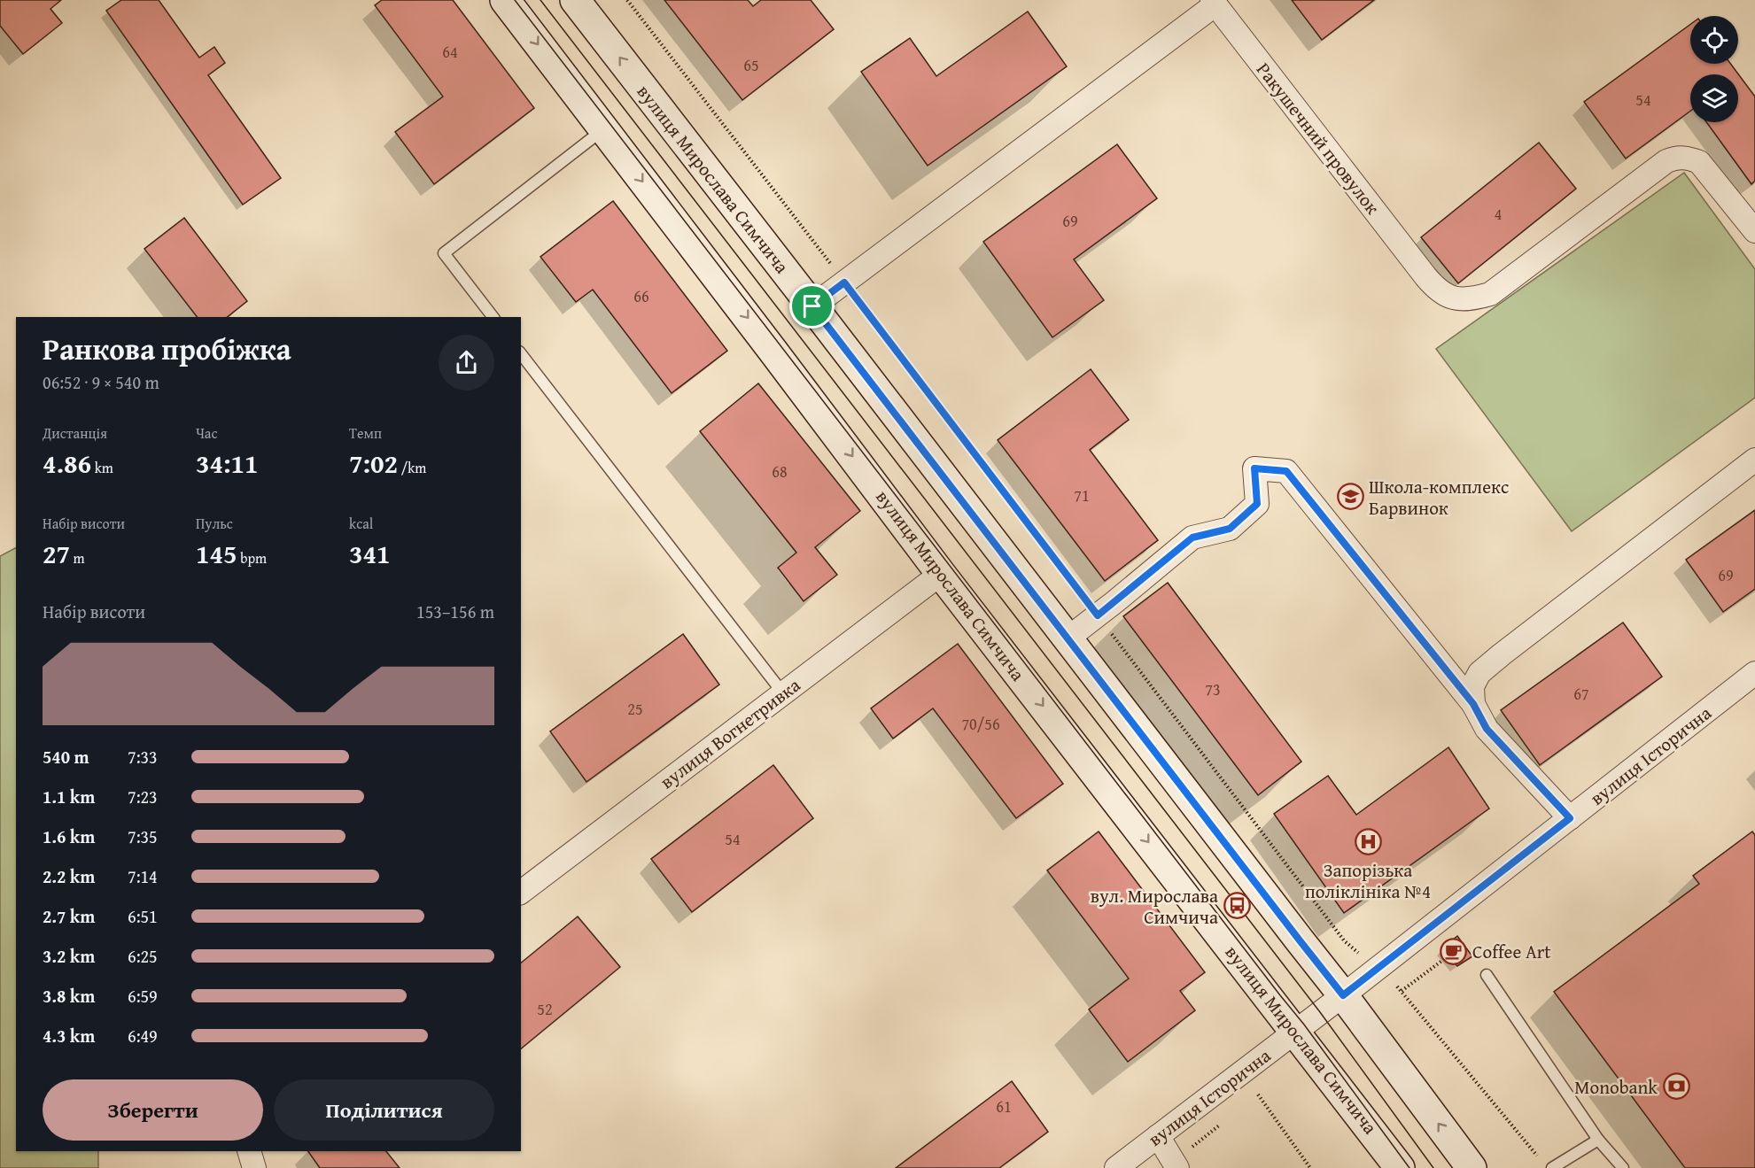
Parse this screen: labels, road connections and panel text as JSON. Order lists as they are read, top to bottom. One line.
{"streets":{"street":["Ракушечний провулок","вулиця Мирослава Симчича","вулиця Вогнетривка","вулиця Історична"]},"crossings":[["вулиця Мирослава Симчича","вулиця Вогнетривка"],["вулиця Мирослава Симчича","вулиця Історична"]],"places":{"school or university":["Школа-комплекс Барвинок"],"hospital":["Запорізька поліклініка №4"],"bus stop":["вул. Мирослава Симчича"],"cafe":["Coffee Art"],"bank":["Monobank"]},"house_numbers":["64","65","54","4","69","66","68","71","69","73","67","25","70/56","54","52","61"],"page":{"heading":["Ранкова пробіжка","06:52 · 9 × 540 m"],"stats":[["Дистанція","4.86 km"],["Час","34:11"],["Темп","7:02 /km"],["Набір висоти","27 m"],["Пульс","145 bpm"],["kcal","341"]],"chart":["Набір висоти","153–156 m"],"list":[{"name":"540 m","note":"7:33"},{"name":"1.1 km","note":"7:23"},{"name":"1.6 km","note":"7:35"},{"name":"2.2 km","note":"7:14"},{"name":"2.7 km","note":"6:51"},{"name":"3.2 km","note":"6:25"},{"name":"3.8 km","note":"6:59"},{"name":"4.3 km","note":"6:49"}],"buttons":["Зберегти","Поділитися"]}}
